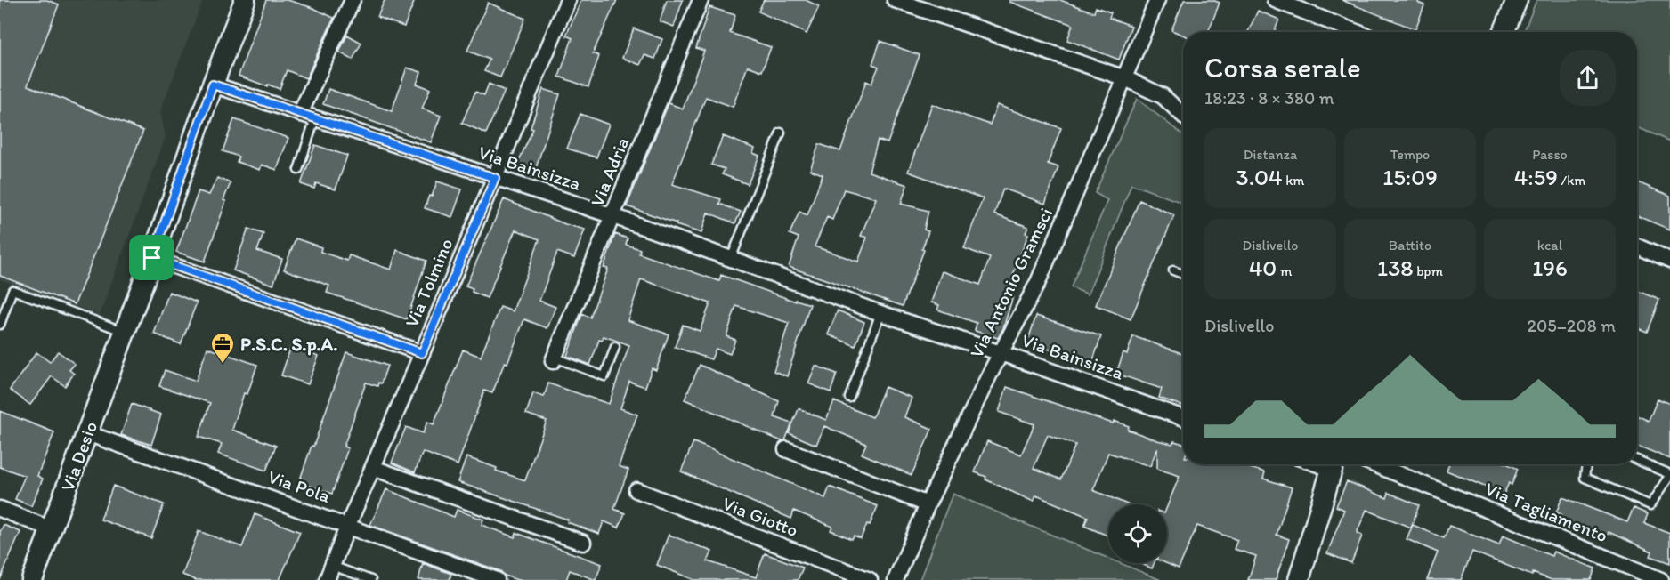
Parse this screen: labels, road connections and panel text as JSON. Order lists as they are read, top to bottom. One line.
{"streets":{"street":["Via Bainsizza","Via Adria","Via Tolmino","Via Antonio Gramsci","Via Desio","Via Pola","Via Tagliamento","Via Giotto"]},"crossings":[["Via Bainsizza","Via Adria"],["Via Bainsizza","Via Tolmino"],["Via Bainsizza","Via Antonio Gramsci"],["Via Bainsizza","Via Desio"],["Via Tolmino","Via Pola"],["Via Desio","Via Pola"]],"places":{"office":["P.S.C. S.p.A."]},"page":{"heading":["Corsa serale","18:23 · 8 × 380 m"],"stats":[["Distanza","3.04 km"],["Tempo","15:09"],["Passo","4:59 /km"],["Dislivello","40 m"],["Battito","138 bpm"],["kcal","196"]],"chart":["Dislivello","205–208 m"]}}
